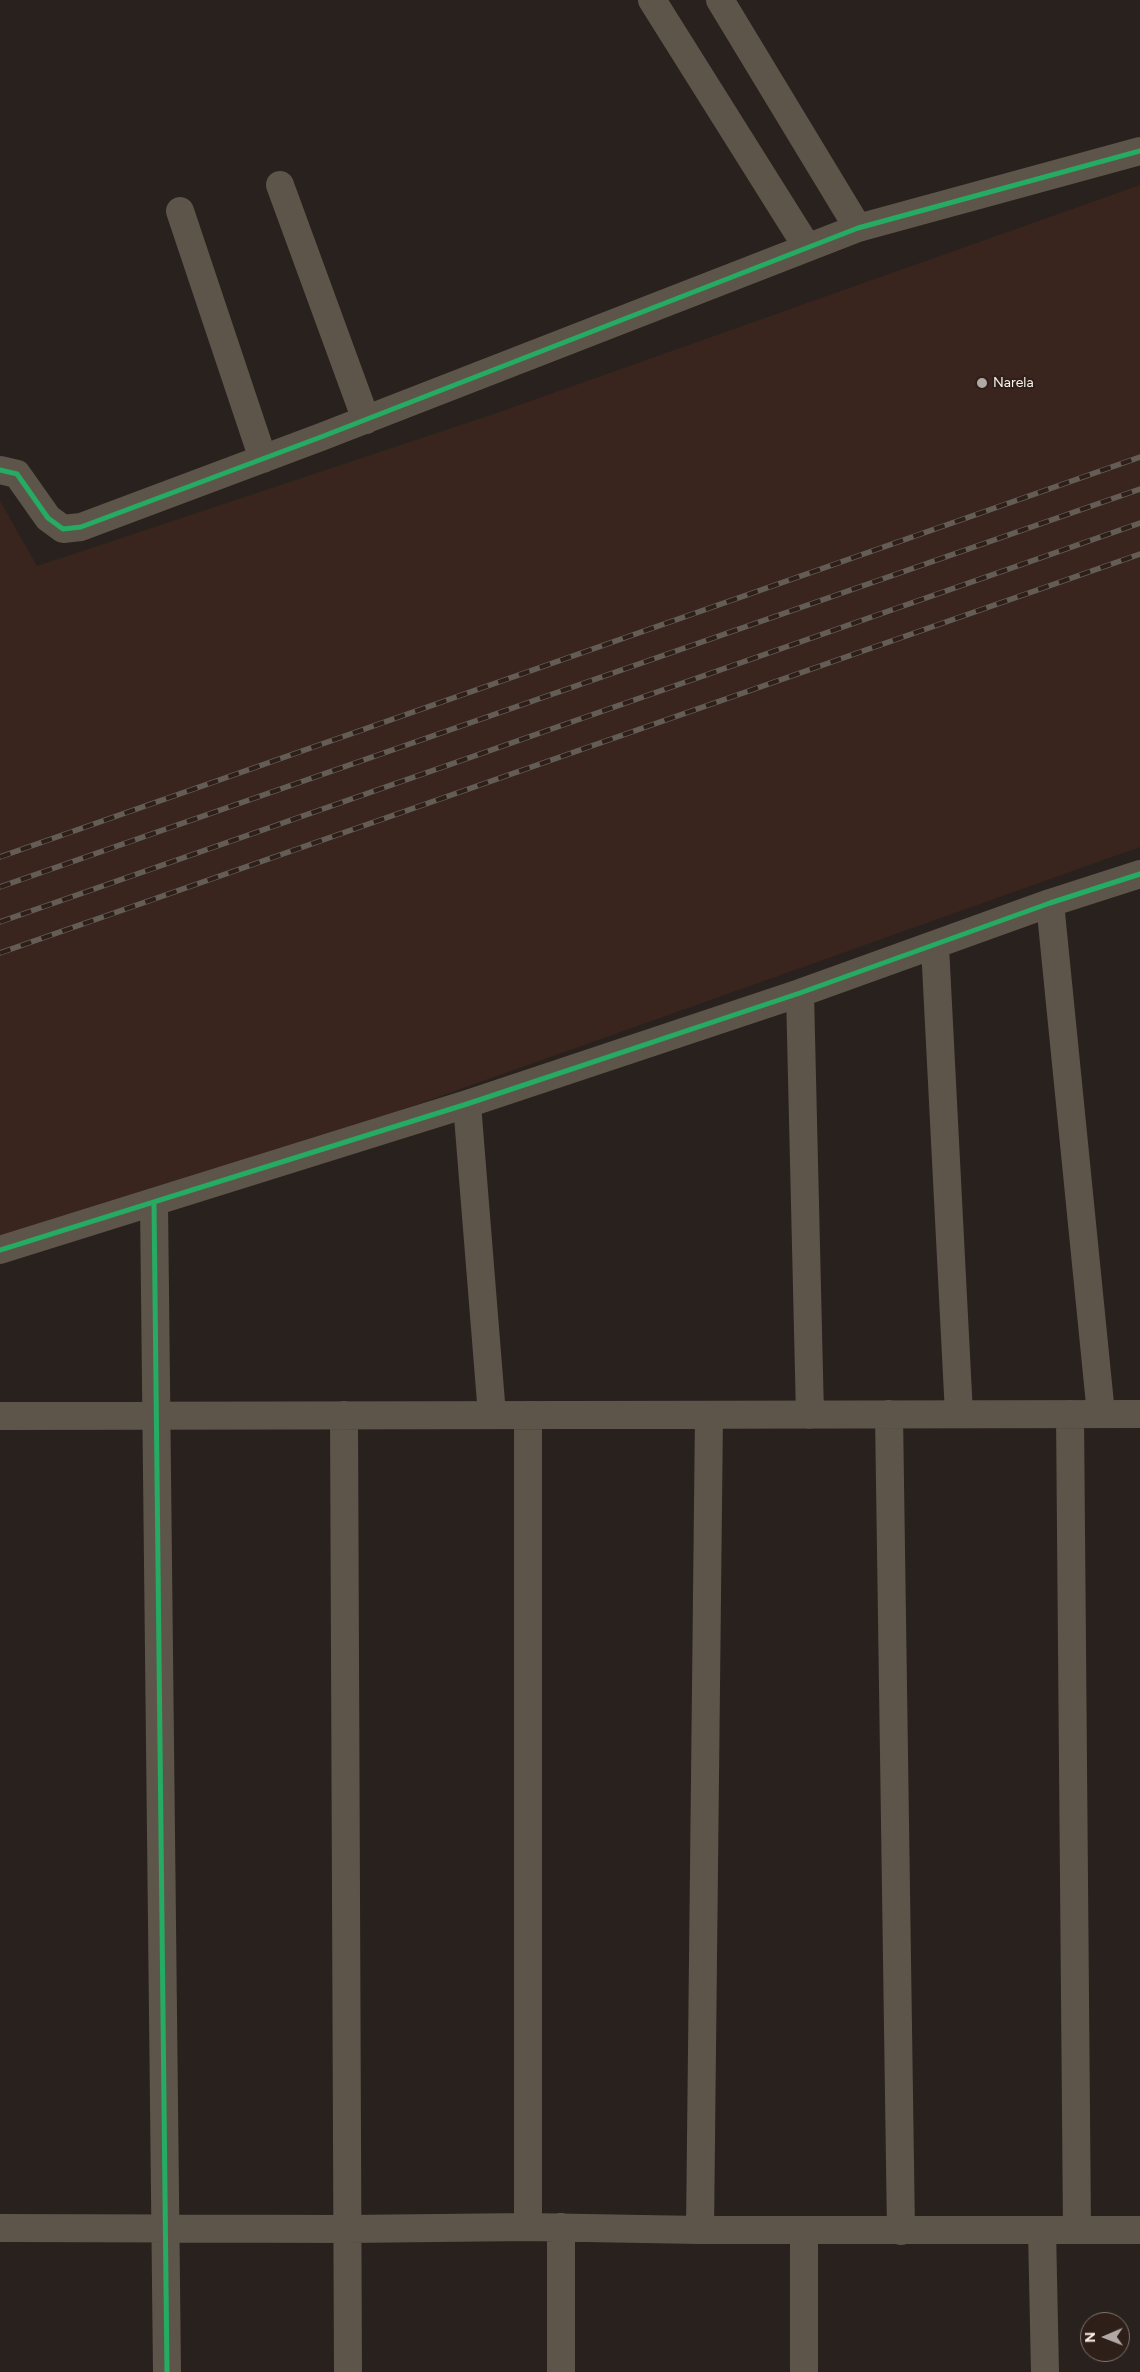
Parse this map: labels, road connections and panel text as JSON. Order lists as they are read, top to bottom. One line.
{"places":["Narela"],"north":"left"}
